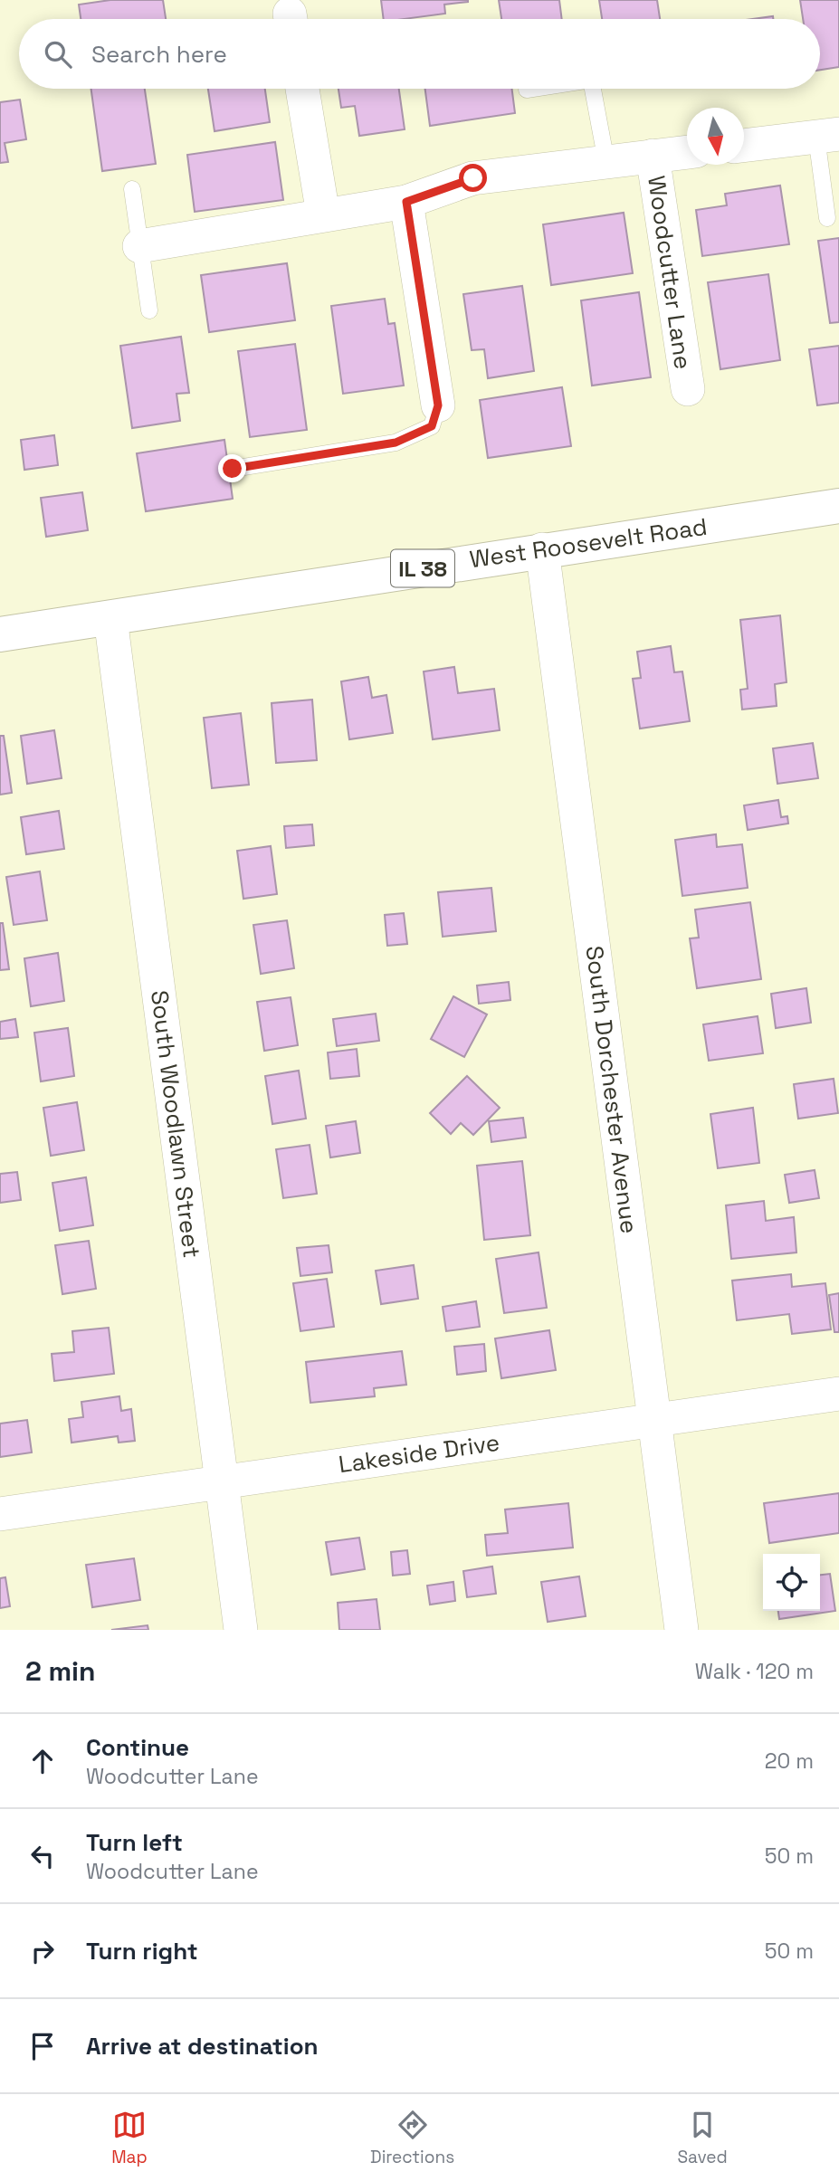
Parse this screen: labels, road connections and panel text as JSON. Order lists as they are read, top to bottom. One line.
{"streets":{"main road":["West Roosevelt Road","IL 38"],"street":["Woodcutter Lane","South Dorchester Avenue","South Woodlawn Street","Lakeside Drive"]},"crossings":[["West Roosevelt Road","South Dorchester Avenue"],["West Roosevelt Road","South Woodlawn Street"],["South Dorchester Avenue","Lakeside Drive"],["South Woodlawn Street","Lakeside Drive"]],"north":"bottom","page":{"search":"Search here","heading":["2 min","Walk · 120 m"],"list":[["Continue","Woodcutter Lane","20 m"],["Turn left","Woodcutter Lane","50 m"],["Turn right","50 m"],"Arrive at destination"],"nav":["Map","Directions","Saved"]}}
